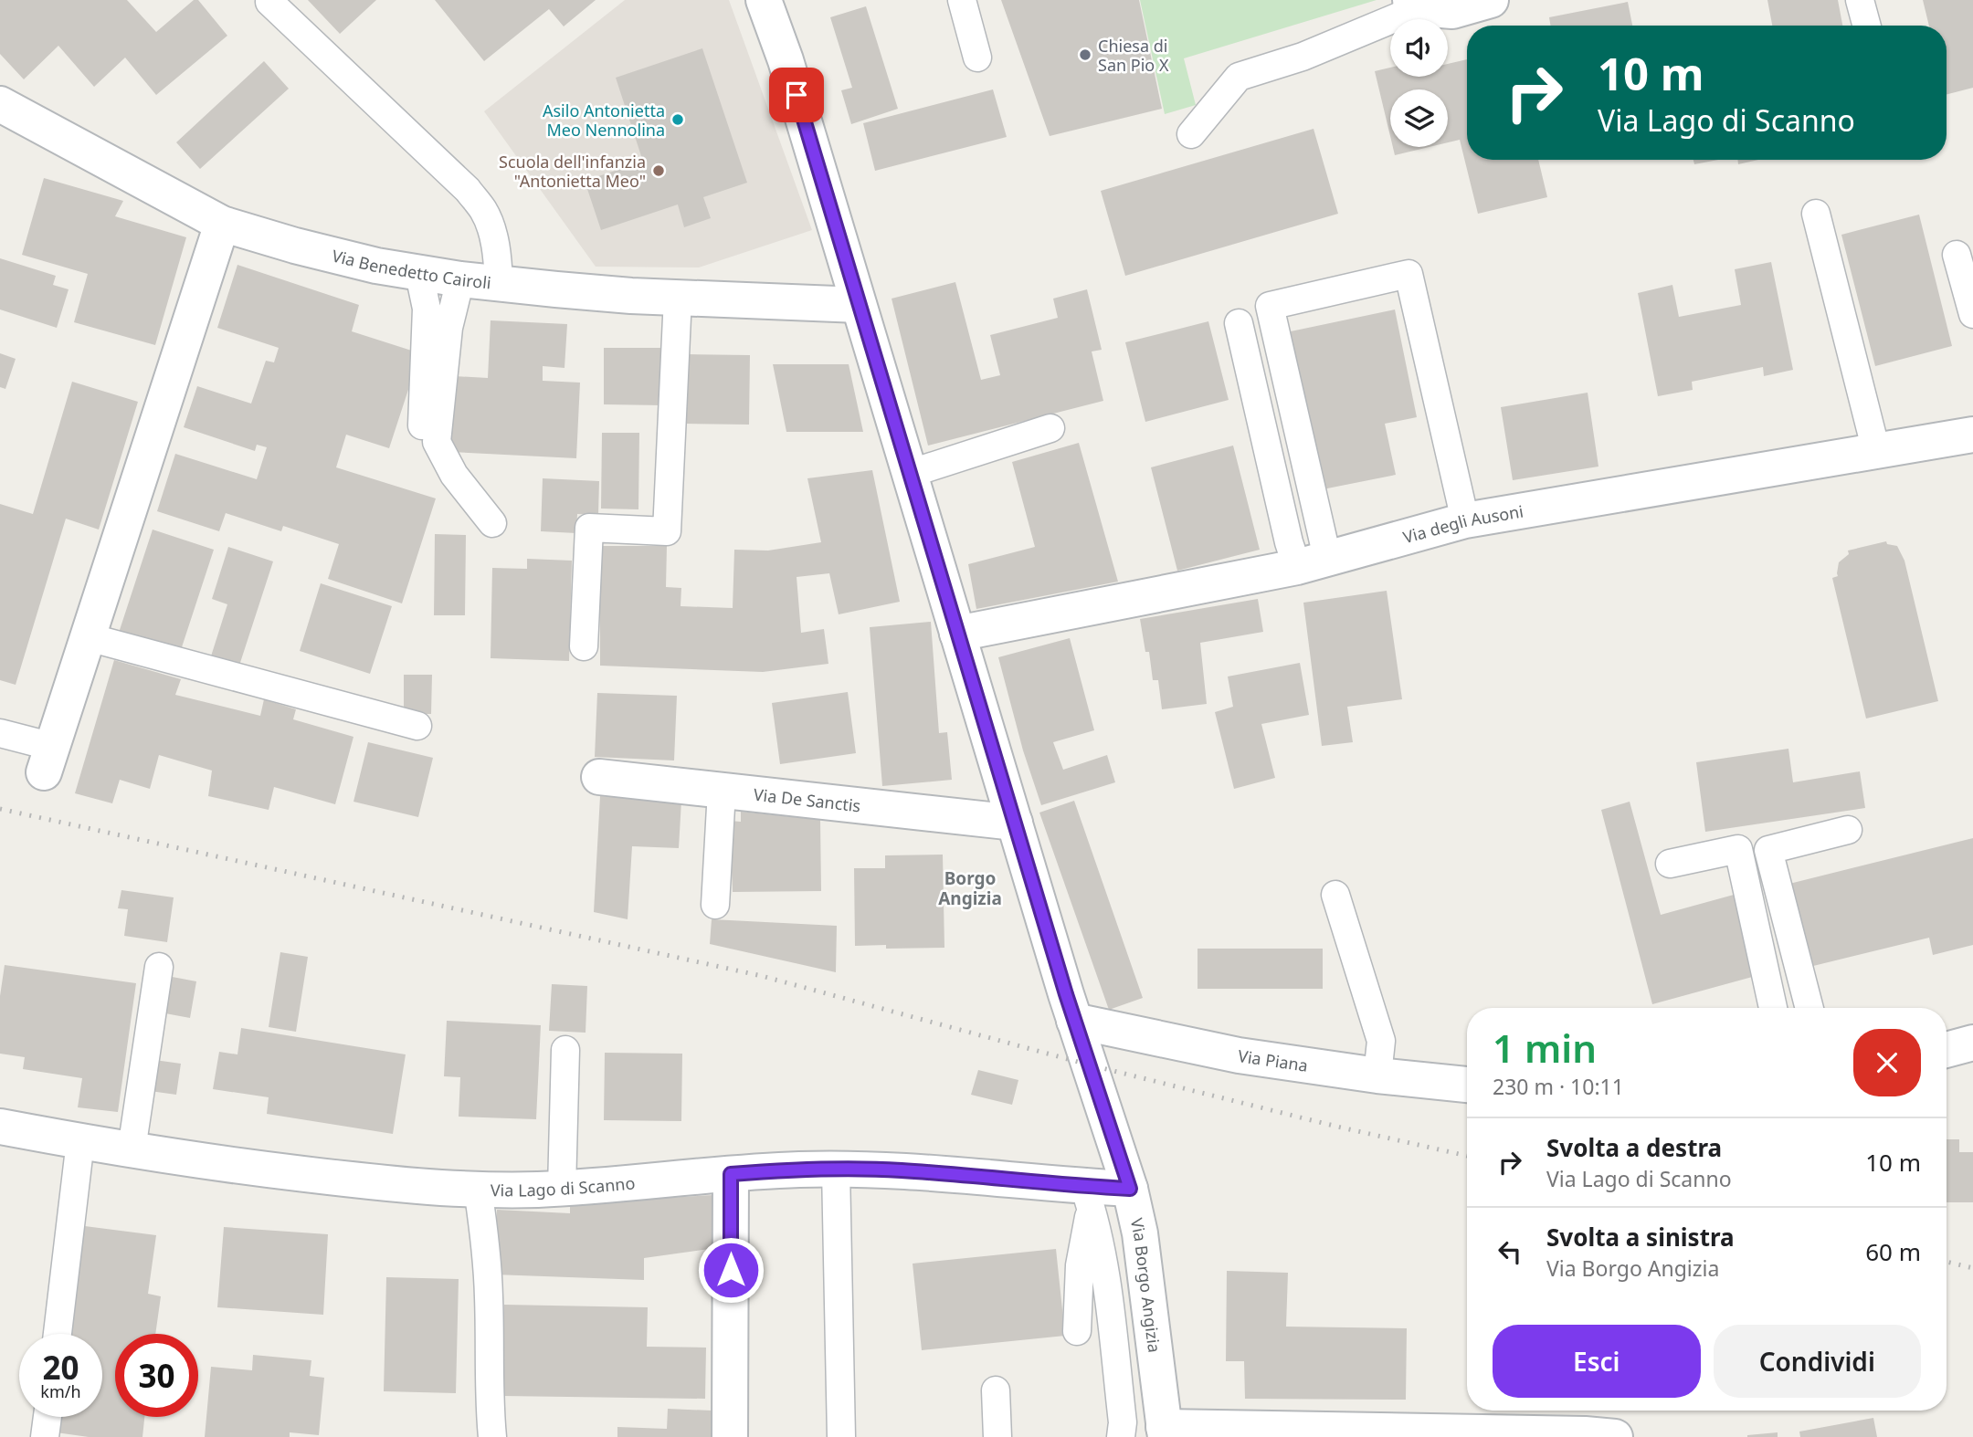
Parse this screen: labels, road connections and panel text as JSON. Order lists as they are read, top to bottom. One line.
{"streets":{"street":["Via Benedetto Cairoli","Via degli Ausoni","Via De Sanctis","Via Piana","Via Lago di Scanno","Via Borgo Angizia"]},"crossings":[["Via Benedetto Cairoli","Via Borgo Angizia"],["Via degli Ausoni","Via Borgo Angizia"],["Via De Sanctis","Via Borgo Angizia"],["Via Piana","Via Borgo Angizia"],["Via Lago di Scanno","Via Borgo Angizia"]],"districts":["Borgo Angizia"],"places":["Chiesa di San Pio X","Asilo Antonietta Meo Nennolina","Scuola dell'infanzia \"Antonietta Meo\""],"page":{"turn":["10 m","Via Lago di Scanno"],"heading":["1 min","230 m · 10:11"],"list":[{"name":"Svolta a destra","note":"Via Lago di Scanno","value":"10 m"},{"name":"Svolta a sinistra","note":"Via Borgo Angizia","value":"60 m"}],"buttons":["Esci","Condividi"],"speed":"20 km/h","limit":"30"}}
